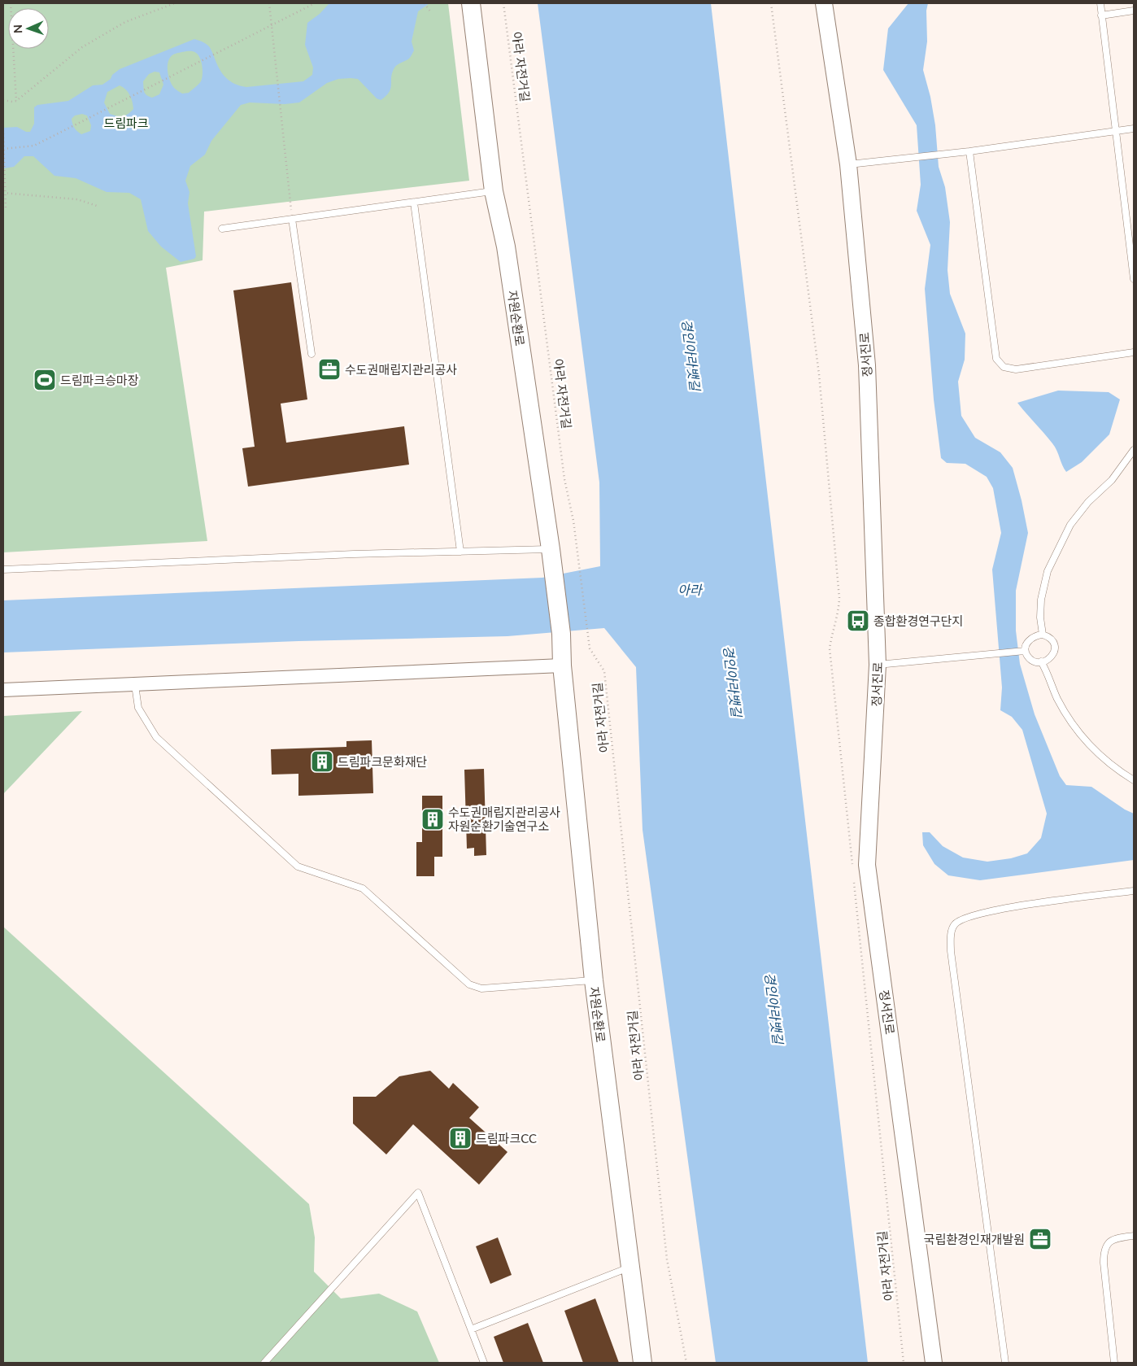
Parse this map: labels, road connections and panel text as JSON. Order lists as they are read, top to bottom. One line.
{"streets":{"main road":["자원순환로"],"street":["정서진로"],"path":["아라 자전거길"]},"water":["경인아라뱃길","아라"],"parks":["드림파크"],"places":{"office":["수도권매립지관리공사","국립환경인재개발원"],"sports":["드림파크승마장"],"bus stop":["종합환경연구단지"],"building":["드림파크문화재단","수도권매립지관리공사 자원순환기술연구소","드림파크CC"]},"north":"left"}
